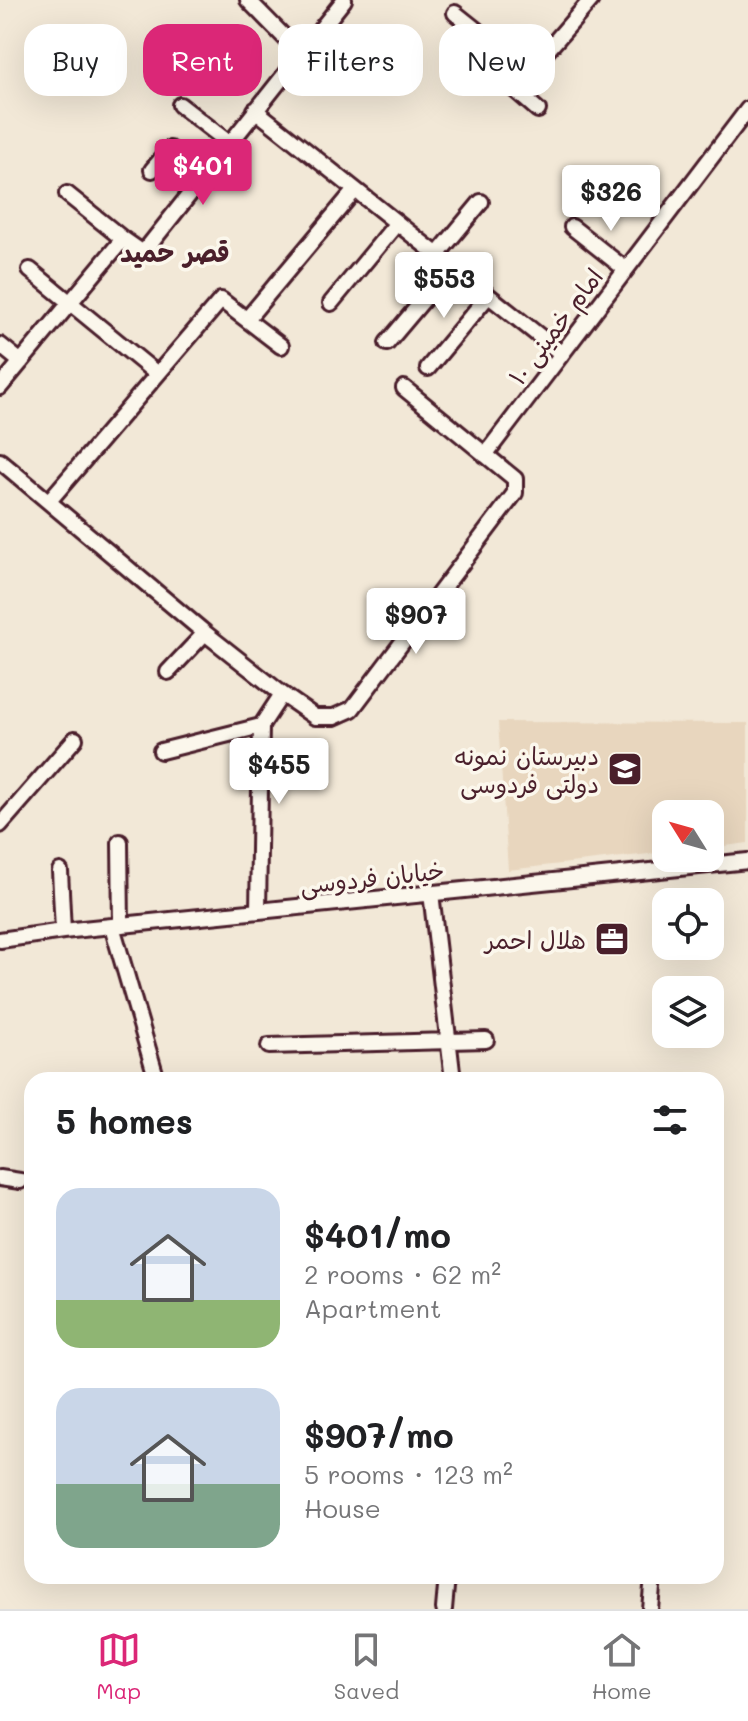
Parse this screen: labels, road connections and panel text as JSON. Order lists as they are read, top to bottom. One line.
{"streets":{"street":["امام خمینی ۱۰","خیابان فردوسی"]},"districts":["قصر حمید"],"places":{"school or university":["دبیرستان نمونه دولتی فردوسی"],"office":["هلال احمر"]},"north":"top left","page":{"chip":["Buy","Rent","Filters","New"],"price":["$401","$326","$553","$907","$455"],"heading":"5 homes","list":[{"name":"$401/mo","note":"2 rooms · 62 m² · Apartment"},{"name":"$907/mo","note":"5 rooms · 123 m² · House"}],"tabs":["Map","Saved","Home"]}}
